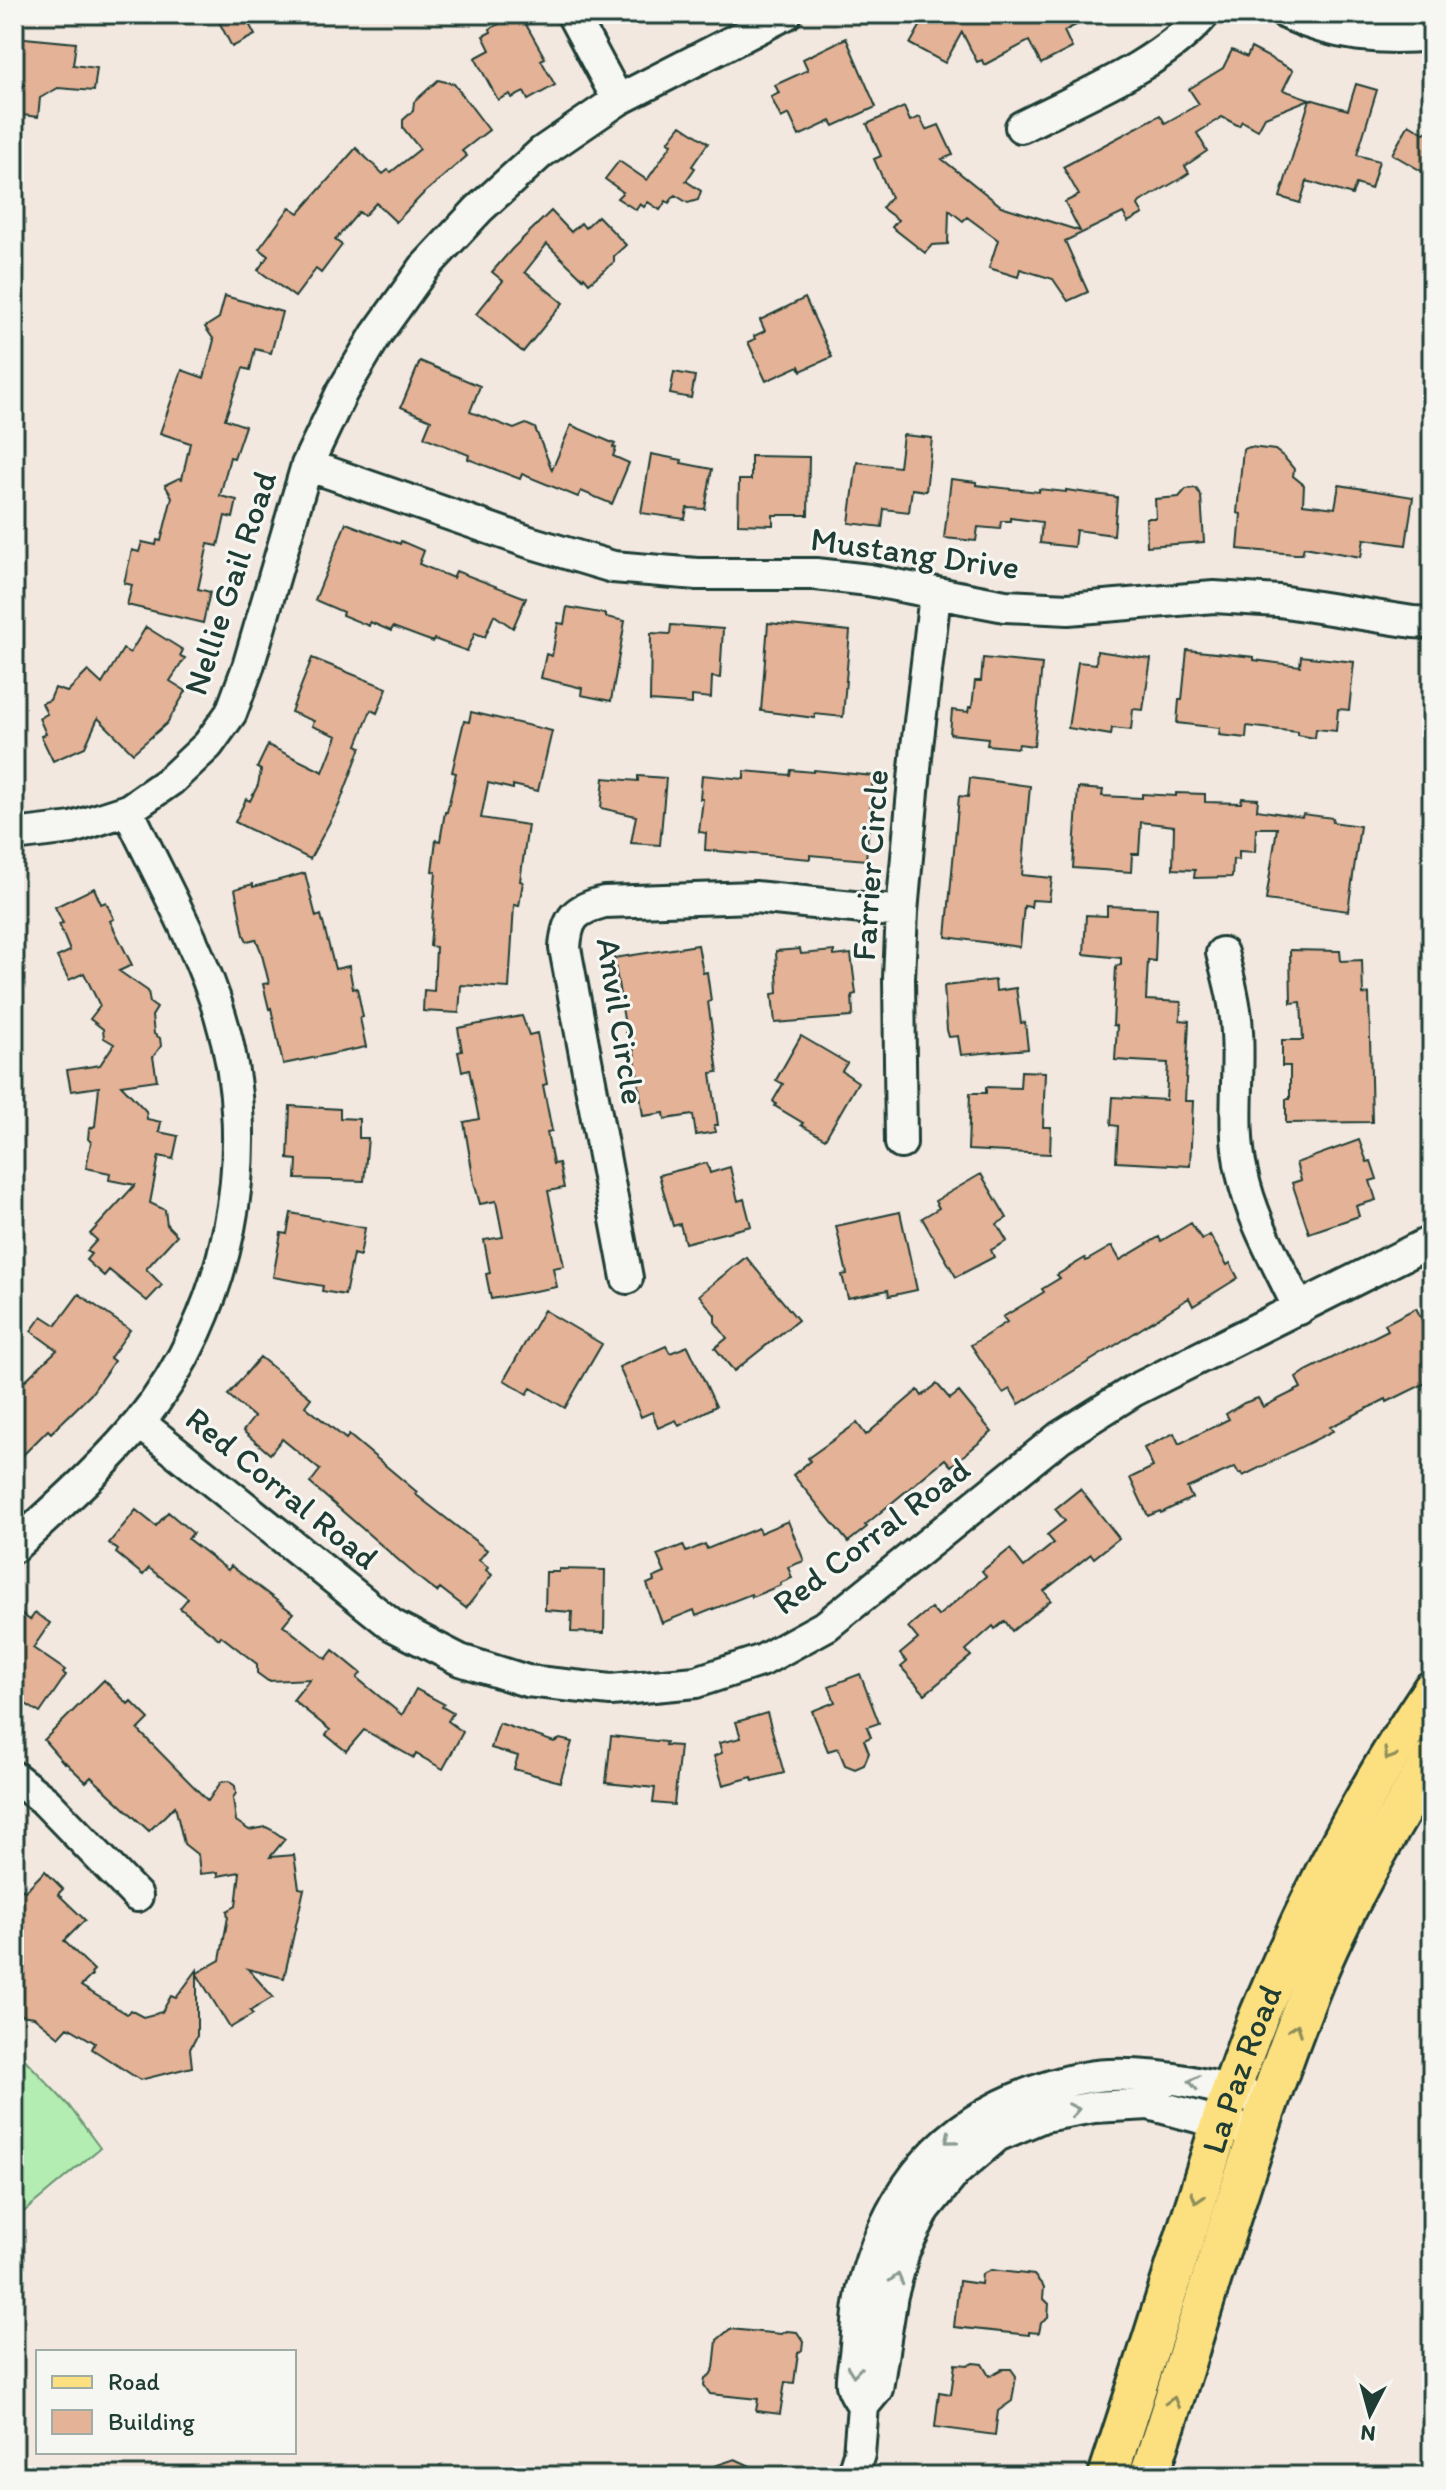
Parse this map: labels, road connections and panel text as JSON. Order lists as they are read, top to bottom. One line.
{"streets":{"main road":["La Paz Road"],"street":["Mustang Drive","Nellie Gail Road","Farrier Circle","Anvil Circle","Red Corral Road"]},"crossings":[["Mustang Drive","Nellie Gail Road"],["Mustang Drive","Farrier Circle"],["Farrier Circle","Anvil Circle"]],"legend":["Road","Building"],"north":"bottom"}
